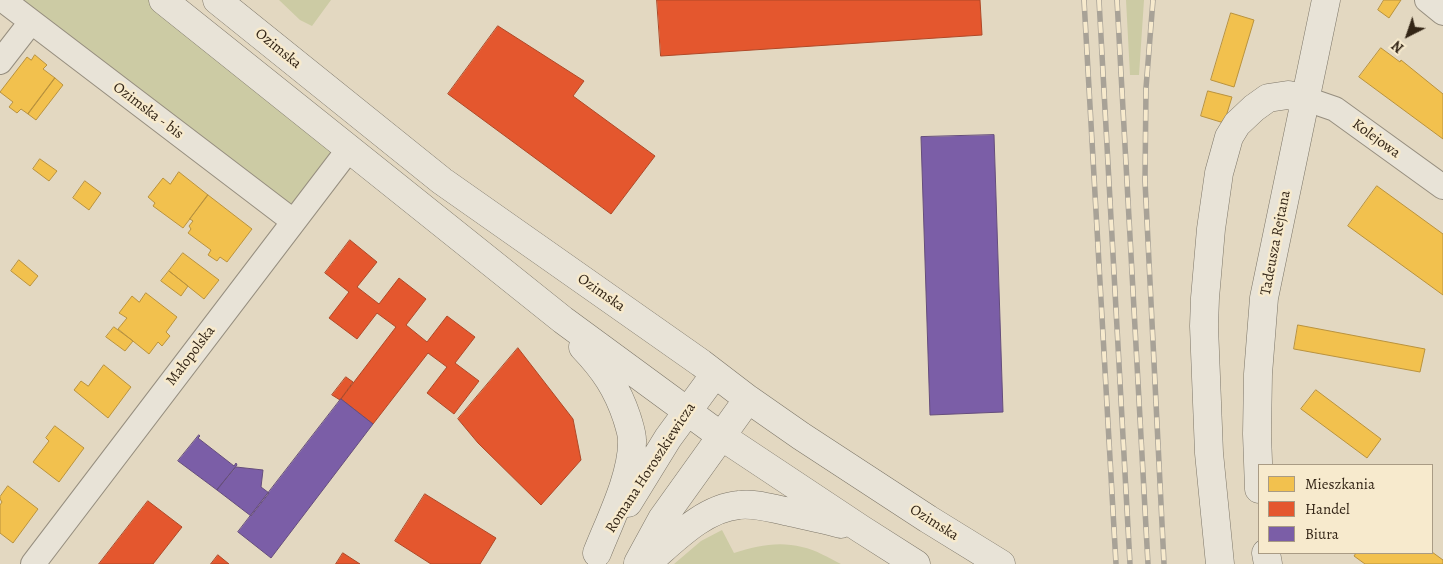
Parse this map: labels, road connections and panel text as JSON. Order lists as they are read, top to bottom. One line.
{"streets":{"street":["Ozimska","Ozimska - bis","Kolejowa","Tadeusza Rejtana","Małopolska","Romana Horoszkiewicza"]},"crossings":[["Ozimska","Romana Horoszkiewicza"],["Ozimska - bis","Małopolska"],["Kolejowa","Tadeusza Rejtana"]],"legend":["Mieszkania","Handel","Biura"],"north":"bottom left"}
